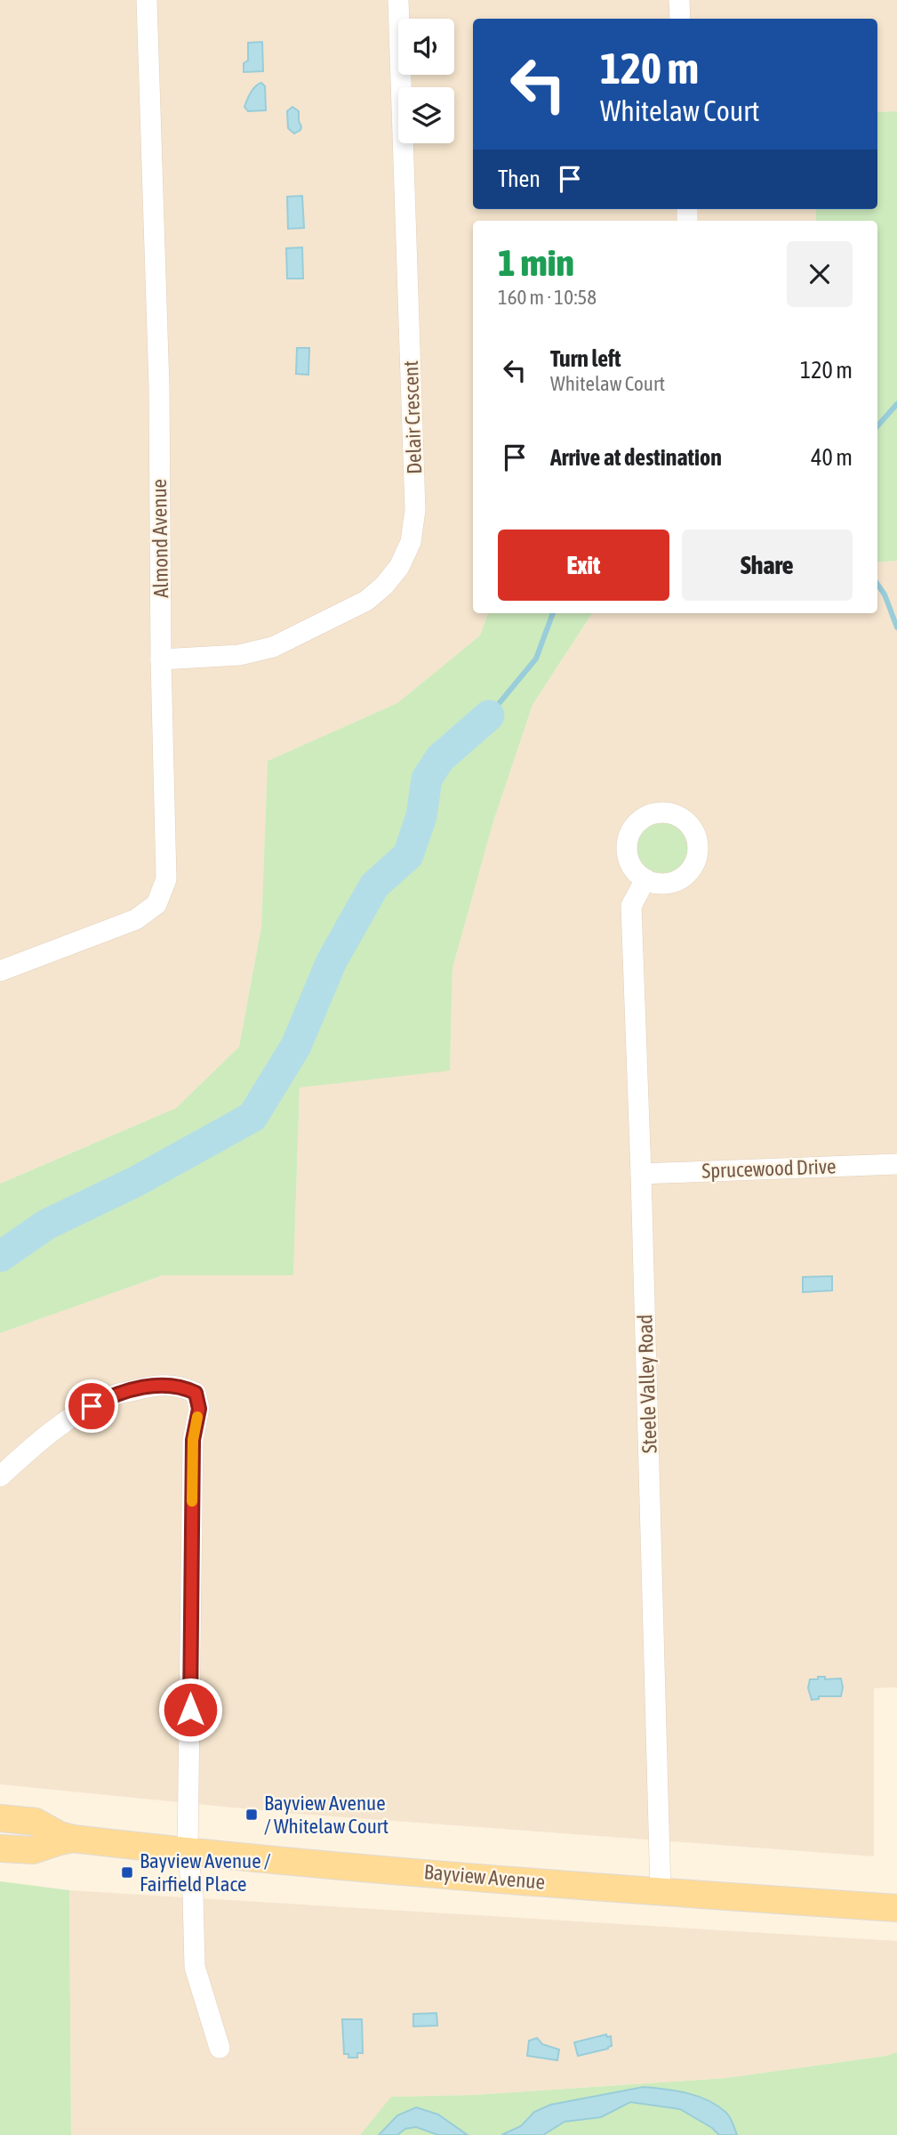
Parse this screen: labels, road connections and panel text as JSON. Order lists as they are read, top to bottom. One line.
{"streets":{"main road":["Bayview Avenue"],"street":["Delair Crescent","Almond Avenue","Sprucewood Drive","Steele Valley Road"]},"crossings":[["Delair Crescent","Almond Avenue"],["Sprucewood Drive","Steele Valley Road"],["Steele Valley Road","Bayview Avenue"]],"places":{"transit":["Bayview Avenue / Whitelaw Court","Bayview Avenue / Fairfield Place"]},"page":{"turn":["120 m","Whitelaw Court"],"then":"Then","heading":["1 min","160 m · 10:58"],"list":[{"name":"Turn left","note":"Whitelaw Court","value":"120 m"},{"name":"Arrive at destination","value":"40 m"}],"buttons":["Exit","Share"]}}
